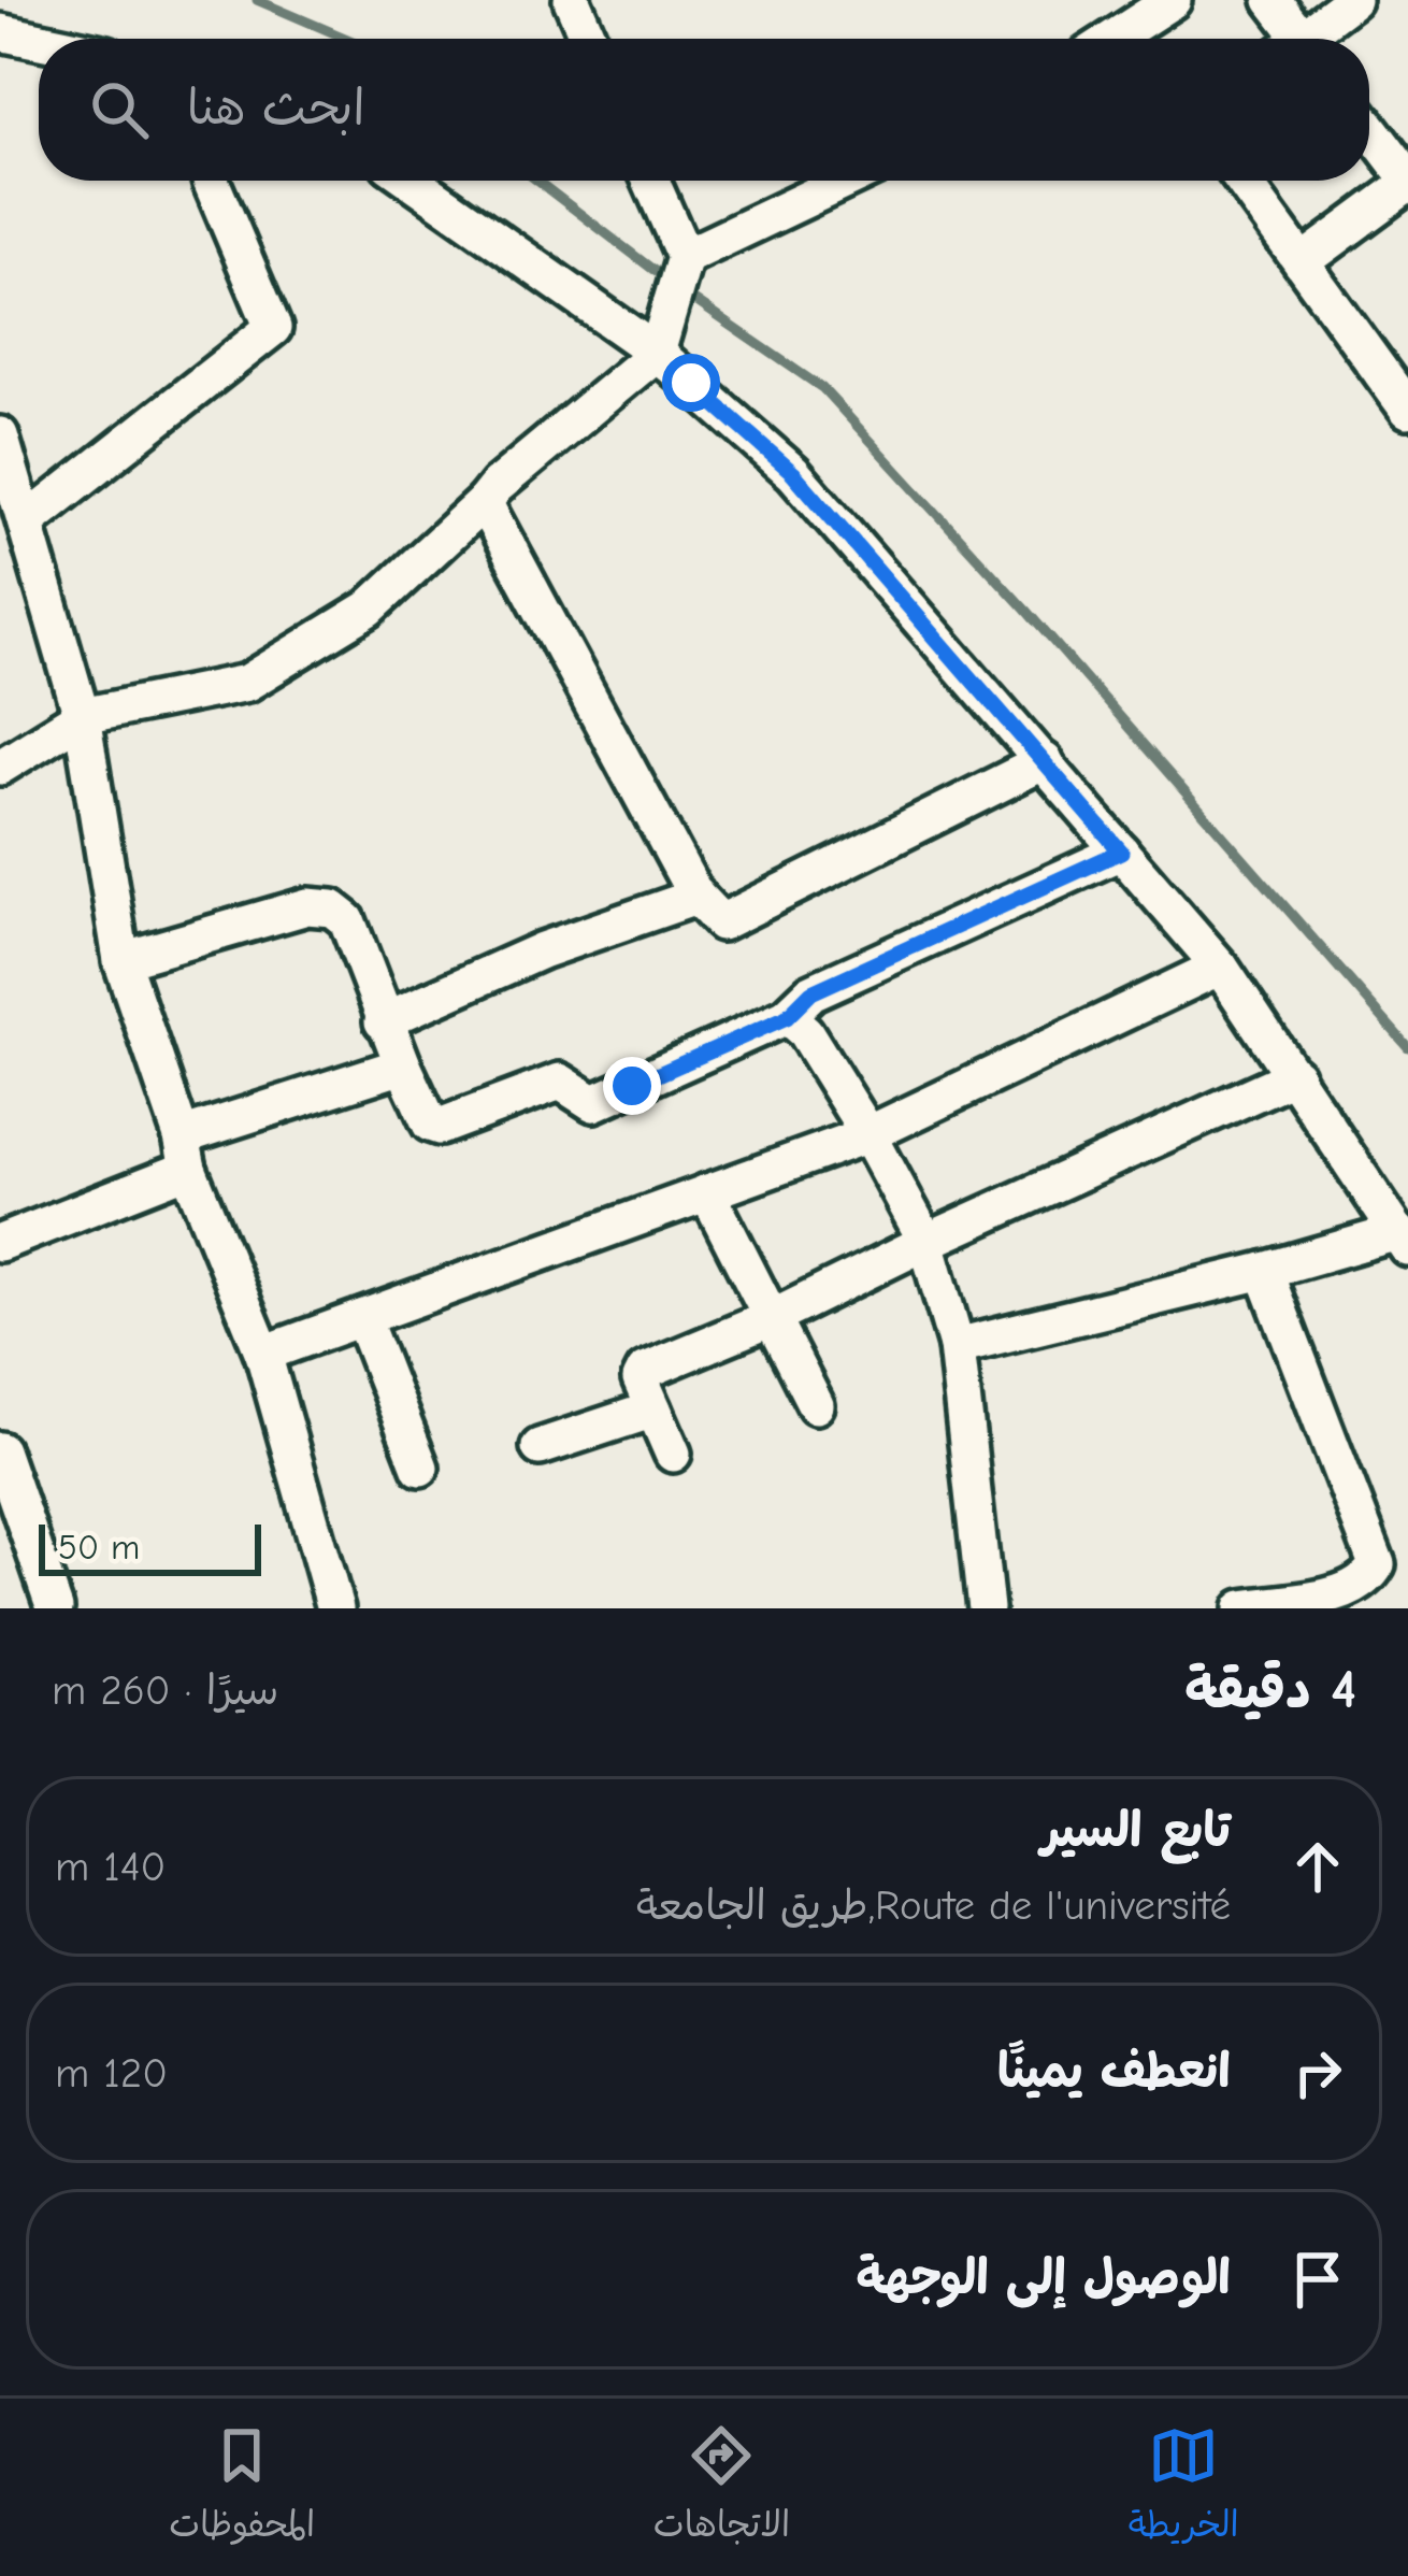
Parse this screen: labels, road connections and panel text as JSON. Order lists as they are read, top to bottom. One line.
{"scale_bar":"50 m","page":{"search":"ابحث هنا","scale":"50 m","heading":["4 دقيقة","سيرًا · 260 m"],"list":[["تابع السير","Route de l'université,طريق الجامعة","140 m"],["انعطف يمينًا","120 m"],"الوصول إلى الوجهة"],"nav":["الخريطة","الاتجاهات","المحفوظات"]}}
